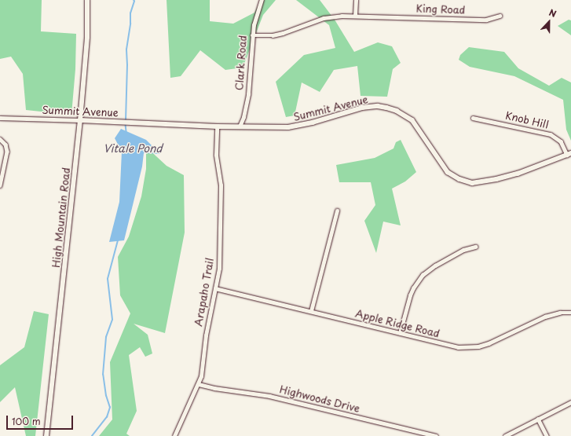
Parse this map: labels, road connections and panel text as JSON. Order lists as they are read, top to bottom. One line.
{"streets":{"main road":["High Mountain Road"],"street":["King Road","Clark Road","Summit Avenue","Knob Hill","Arapaho Trail","Apple Ridge Road","Highwoods Drive"]},"crossings":[["King Road","Clark Road"],["Clark Road","Summit Avenue"],["Summit Avenue","Knob Hill"],["Summit Avenue","High Mountain Road"],["Summit Avenue","Arapaho Trail"],["Arapaho Trail","Apple Ridge Road"],["Arapaho Trail","Highwoods Drive"]],"water":["Vitale Pond"],"scale_bar":"100 m","north":"top"}
